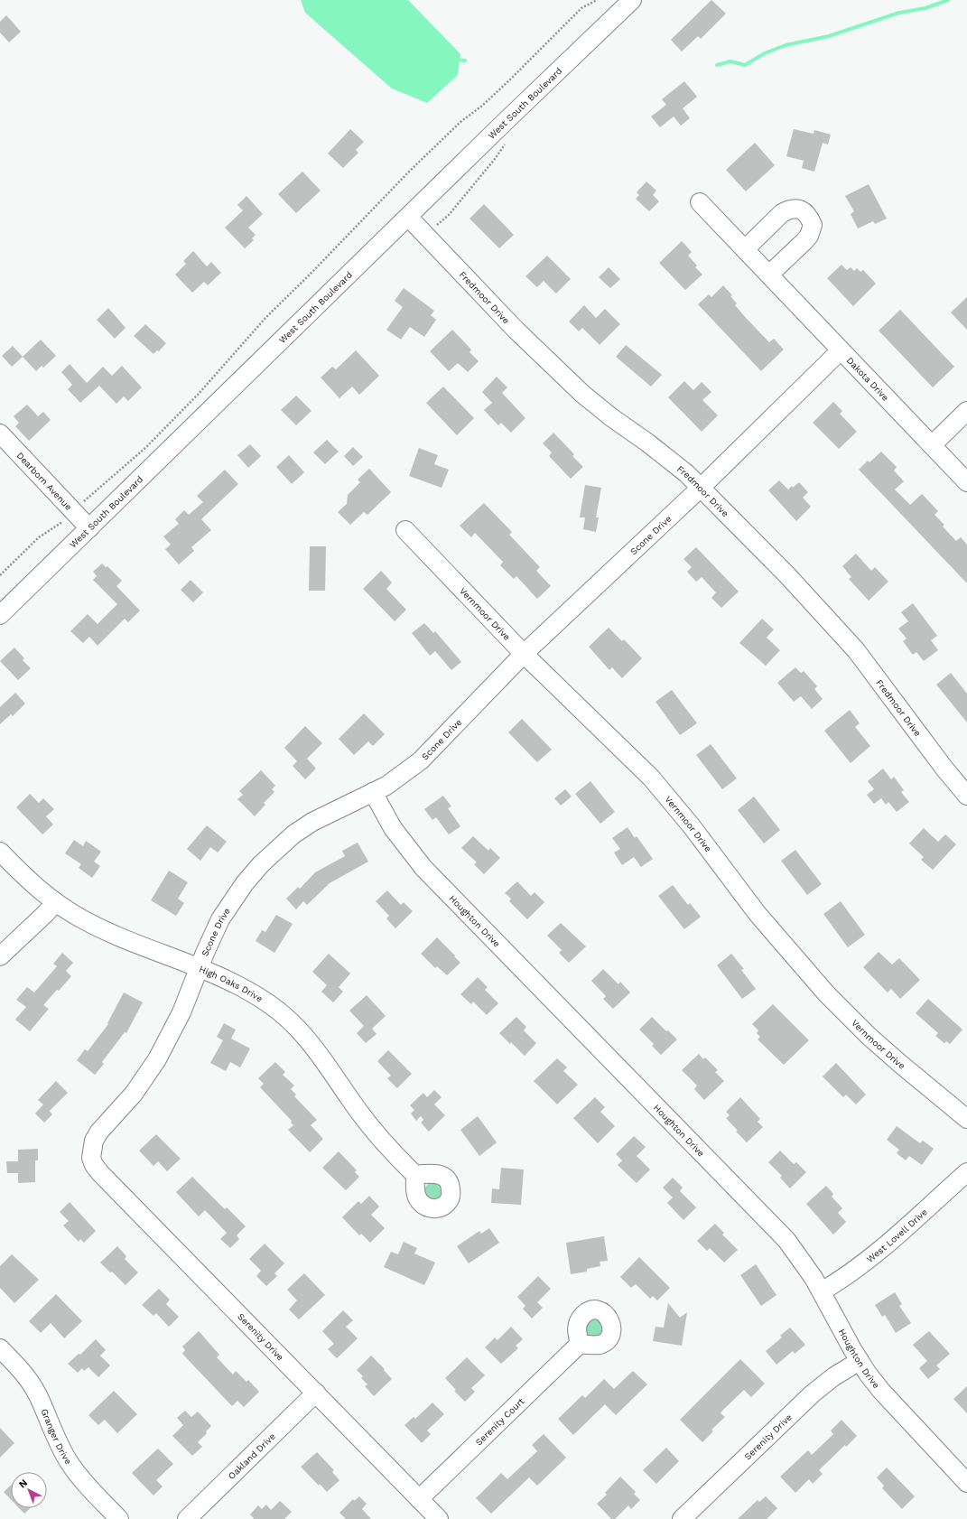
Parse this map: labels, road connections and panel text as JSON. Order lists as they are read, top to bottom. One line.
{"streets":{"street":["West South Boulevard","Fredmoor Drive","Dakota Drive","Dearborn Avenue","Scone Drive","Vernmoor Drive","Houghton Drive","High Oaks Drive","West Lovell Drive","Serenity Drive","Serenity Court","Granger Drive","Oakland Drive"]},"crossings":[["West South Boulevard","Fredmoor Drive"],["West South Boulevard","Dearborn Avenue"],["Fredmoor Drive","Scone Drive"],["Dakota Drive","Scone Drive"],["Scone Drive","Vernmoor Drive"],["Scone Drive","Houghton Drive"],["Scone Drive","High Oaks Drive"],["Scone Drive","Serenity Drive"],["Houghton Drive","West Lovell Drive"],["Houghton Drive","Serenity Drive"],["Serenity Drive","Serenity Court"],["Serenity Drive","Oakland Drive"]],"north":"top left"}
